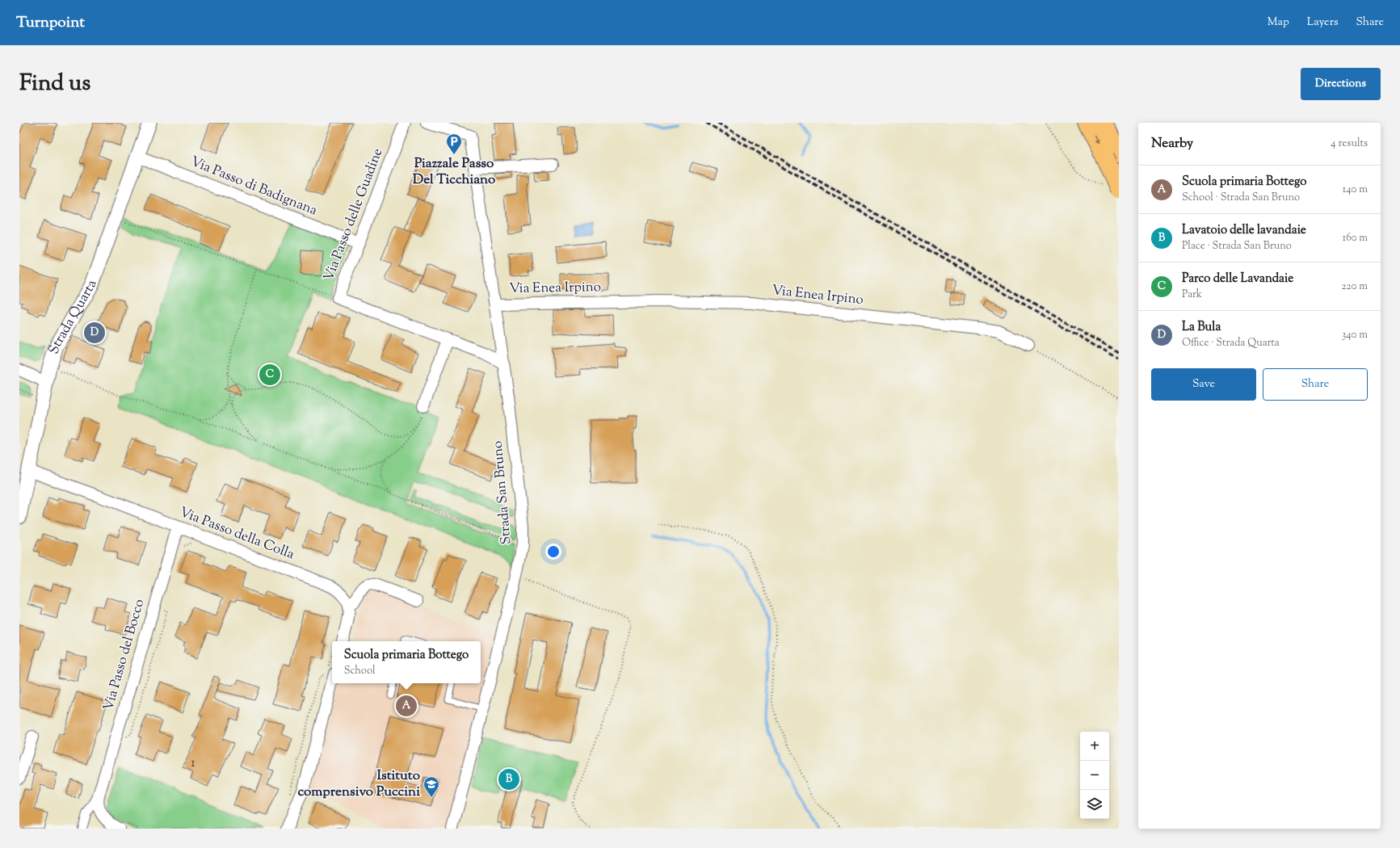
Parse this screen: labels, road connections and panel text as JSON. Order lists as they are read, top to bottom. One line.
{"streets":{"street":["Via Passo di Badignana","Via Passo delle Guadine","Via Enea Irpino","Strada Quarta","Strada San Bruno","Via Passo della Colla","Via Passo del Bocco"]},"crossings":[["Via Passo di Badignana","Via Passo delle Guadine"],["Via Passo di Badignana","Strada Quarta"],["Via Passo delle Guadine","Strada San Bruno"],["Via Enea Irpino","Strada San Bruno"],["Strada Quarta","Via Passo della Colla"],["Via Passo della Colla","Via Passo del Bocco"]],"places":{"parking":["Piazzale Passo Del Ticchiano"],"school or university":["Istituto comprensivo Puccini"]},"house_numbers":["1"],"page":{"header":"Turnpoint","nav":["Map","Layers","Share"],"title":"Find us","buttons":["Directions",["Save","Share"]],"heading":["Nearby","4 results"],"list":[{"mark":"A","name":"Scuola primaria Bottego","note":"School · Strada San Bruno","value":"140 m"},{"mark":"B","name":"Lavatoio delle lavandaie","note":"Place · Strada San Bruno","value":"160 m"},{"mark":"C","name":"Parco delle Lavandaie","note":"Park","value":"220 m"},{"mark":"D","name":"La Bula","note":"Office · Strada Quarta","value":"340 m"}],"pins":["D","C","A","B"],"popup":["Scuola primaria Bottego","School"],"map_buttons":["+","−"]}}
